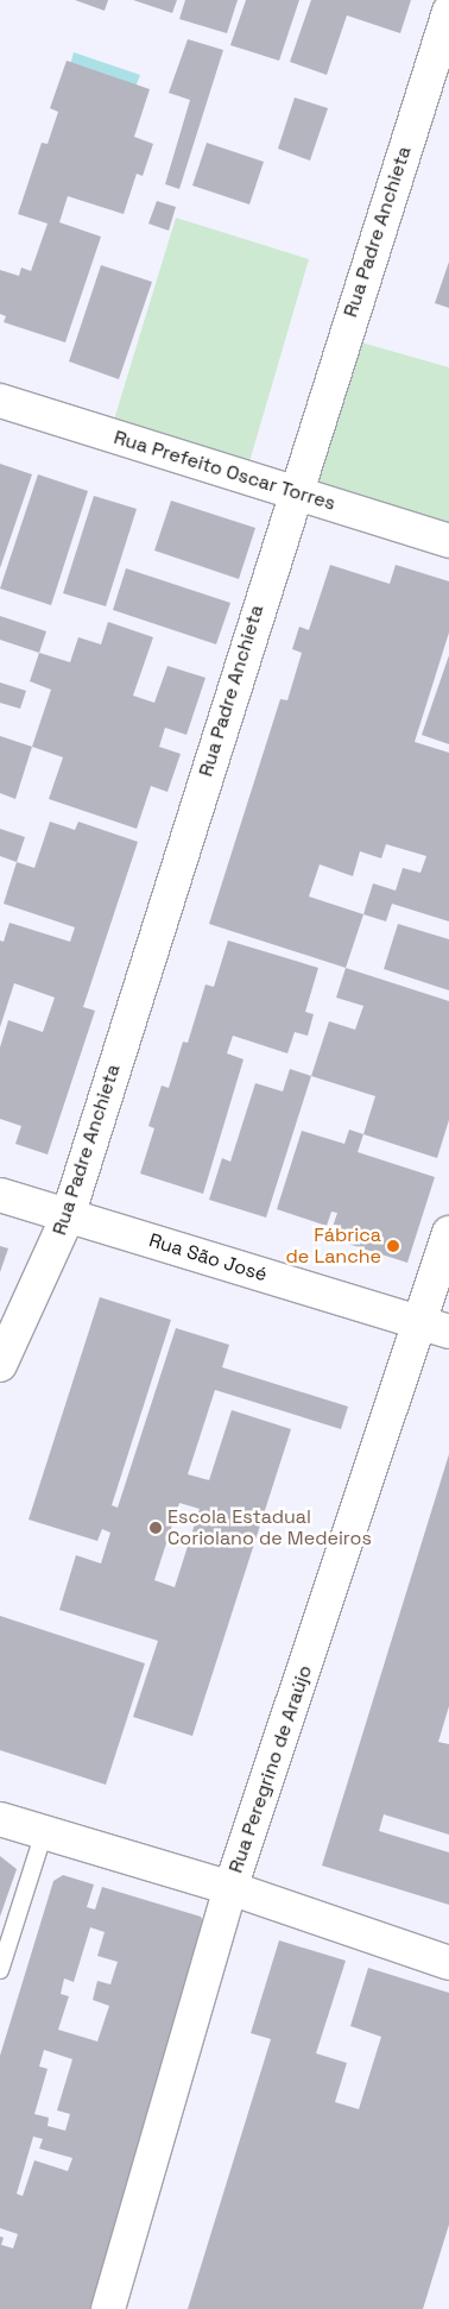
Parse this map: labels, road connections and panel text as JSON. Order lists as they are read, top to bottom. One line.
{"streets":{"street":["Rua Padre Anchieta","Rua Prefeito Oscar Torres","Rua São José","Rua Peregrino de Araújo"]},"crossings":[["Rua Padre Anchieta","Rua Prefeito Oscar Torres"],["Rua Padre Anchieta","Rua São José"],["Rua São José","Rua Peregrino de Araújo"]],"places":["Fábrica de Lanche","Escola Estadual Coriolano de Medeiros"]}
